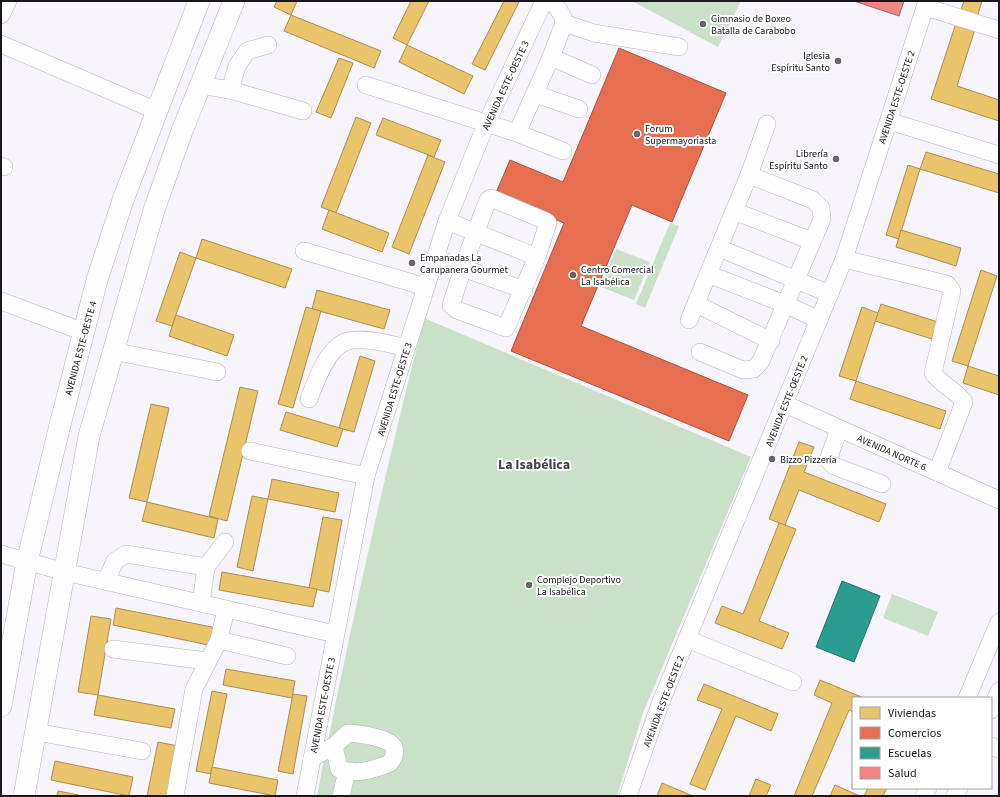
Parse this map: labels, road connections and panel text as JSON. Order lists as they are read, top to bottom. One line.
{"streets":{"main road":["AVENIDA ESTE-OESTE 4"],"street":["AVENIDA ESTE-OESTE 3","AVENIDA ESTE-OESTE 2","AVENIDA NORTE 6"]},"crossings":[["AVENIDA ESTE-OESTE 2","AVENIDA NORTE 6"]],"districts":["La Isabélica"],"places":["Gimnasio de Boxeo Batalla de Carabobo","Iglesia Espíritu Santo","Forum Supermayoriasta","Librería Espíritu Santo","Empanadas La Carupanera Gourmet","Centro Comercial La Isabélica","Bizzo Pizzería","Complejo Deportivo La Isabélica"],"legend":["Viviendas","Comercios","Escuelas","Salud"]}
